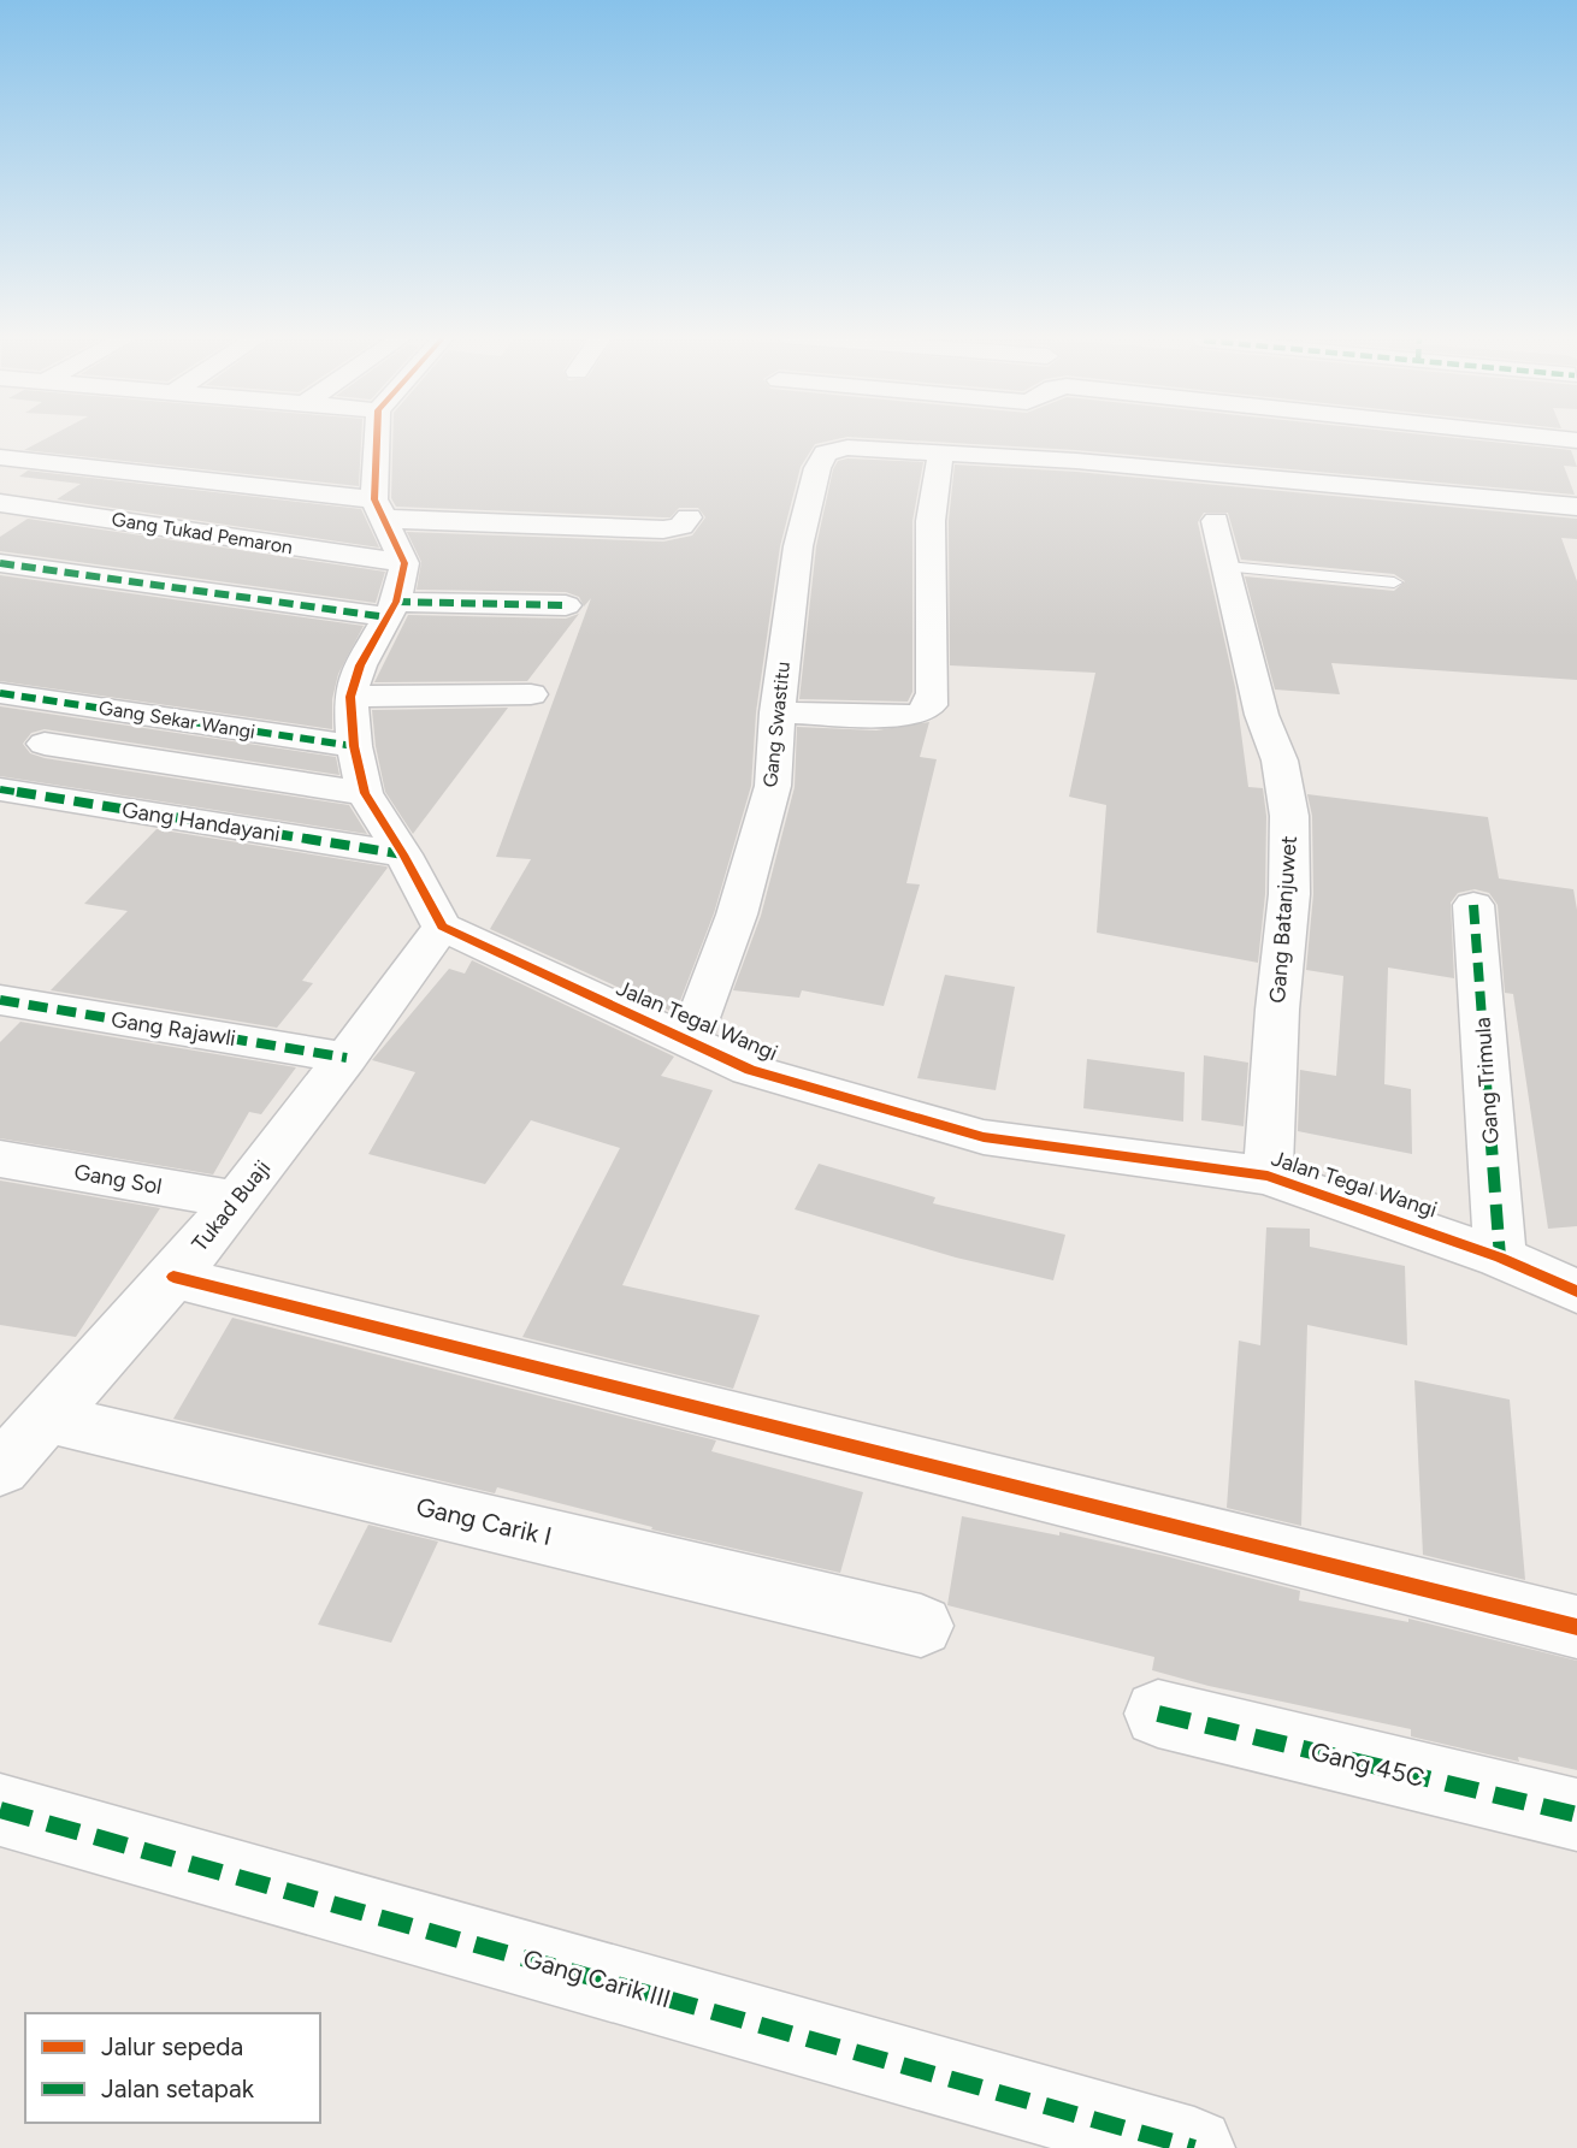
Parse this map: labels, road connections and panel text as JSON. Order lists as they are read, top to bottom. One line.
{"streets":{"street":["Gang Tukad Pemaron","Gang Sekar Wangi","Gang Swastitu","Gang Handayani","Gang Batanjuwet","Jalan Tegal Wangi","Gang Rajawli","Gang Trimula","Gang Sol","Tukad Buaji","Gang Carik I","Gang 45C","Gang Carik III"]},"crossings":[["Gang Swastitu","Jalan Tegal Wangi"],["Gang Batanjuwet","Jalan Tegal Wangi"],["Jalan Tegal Wangi","Gang Trimula"],["Jalan Tegal Wangi","Tukad Buaji"],["Gang Rajawli","Tukad Buaji"],["Gang Sol","Tukad Buaji"],["Tukad Buaji","Gang Carik I"]],"legend":["Jalur sepeda","Jalan setapak"]}
